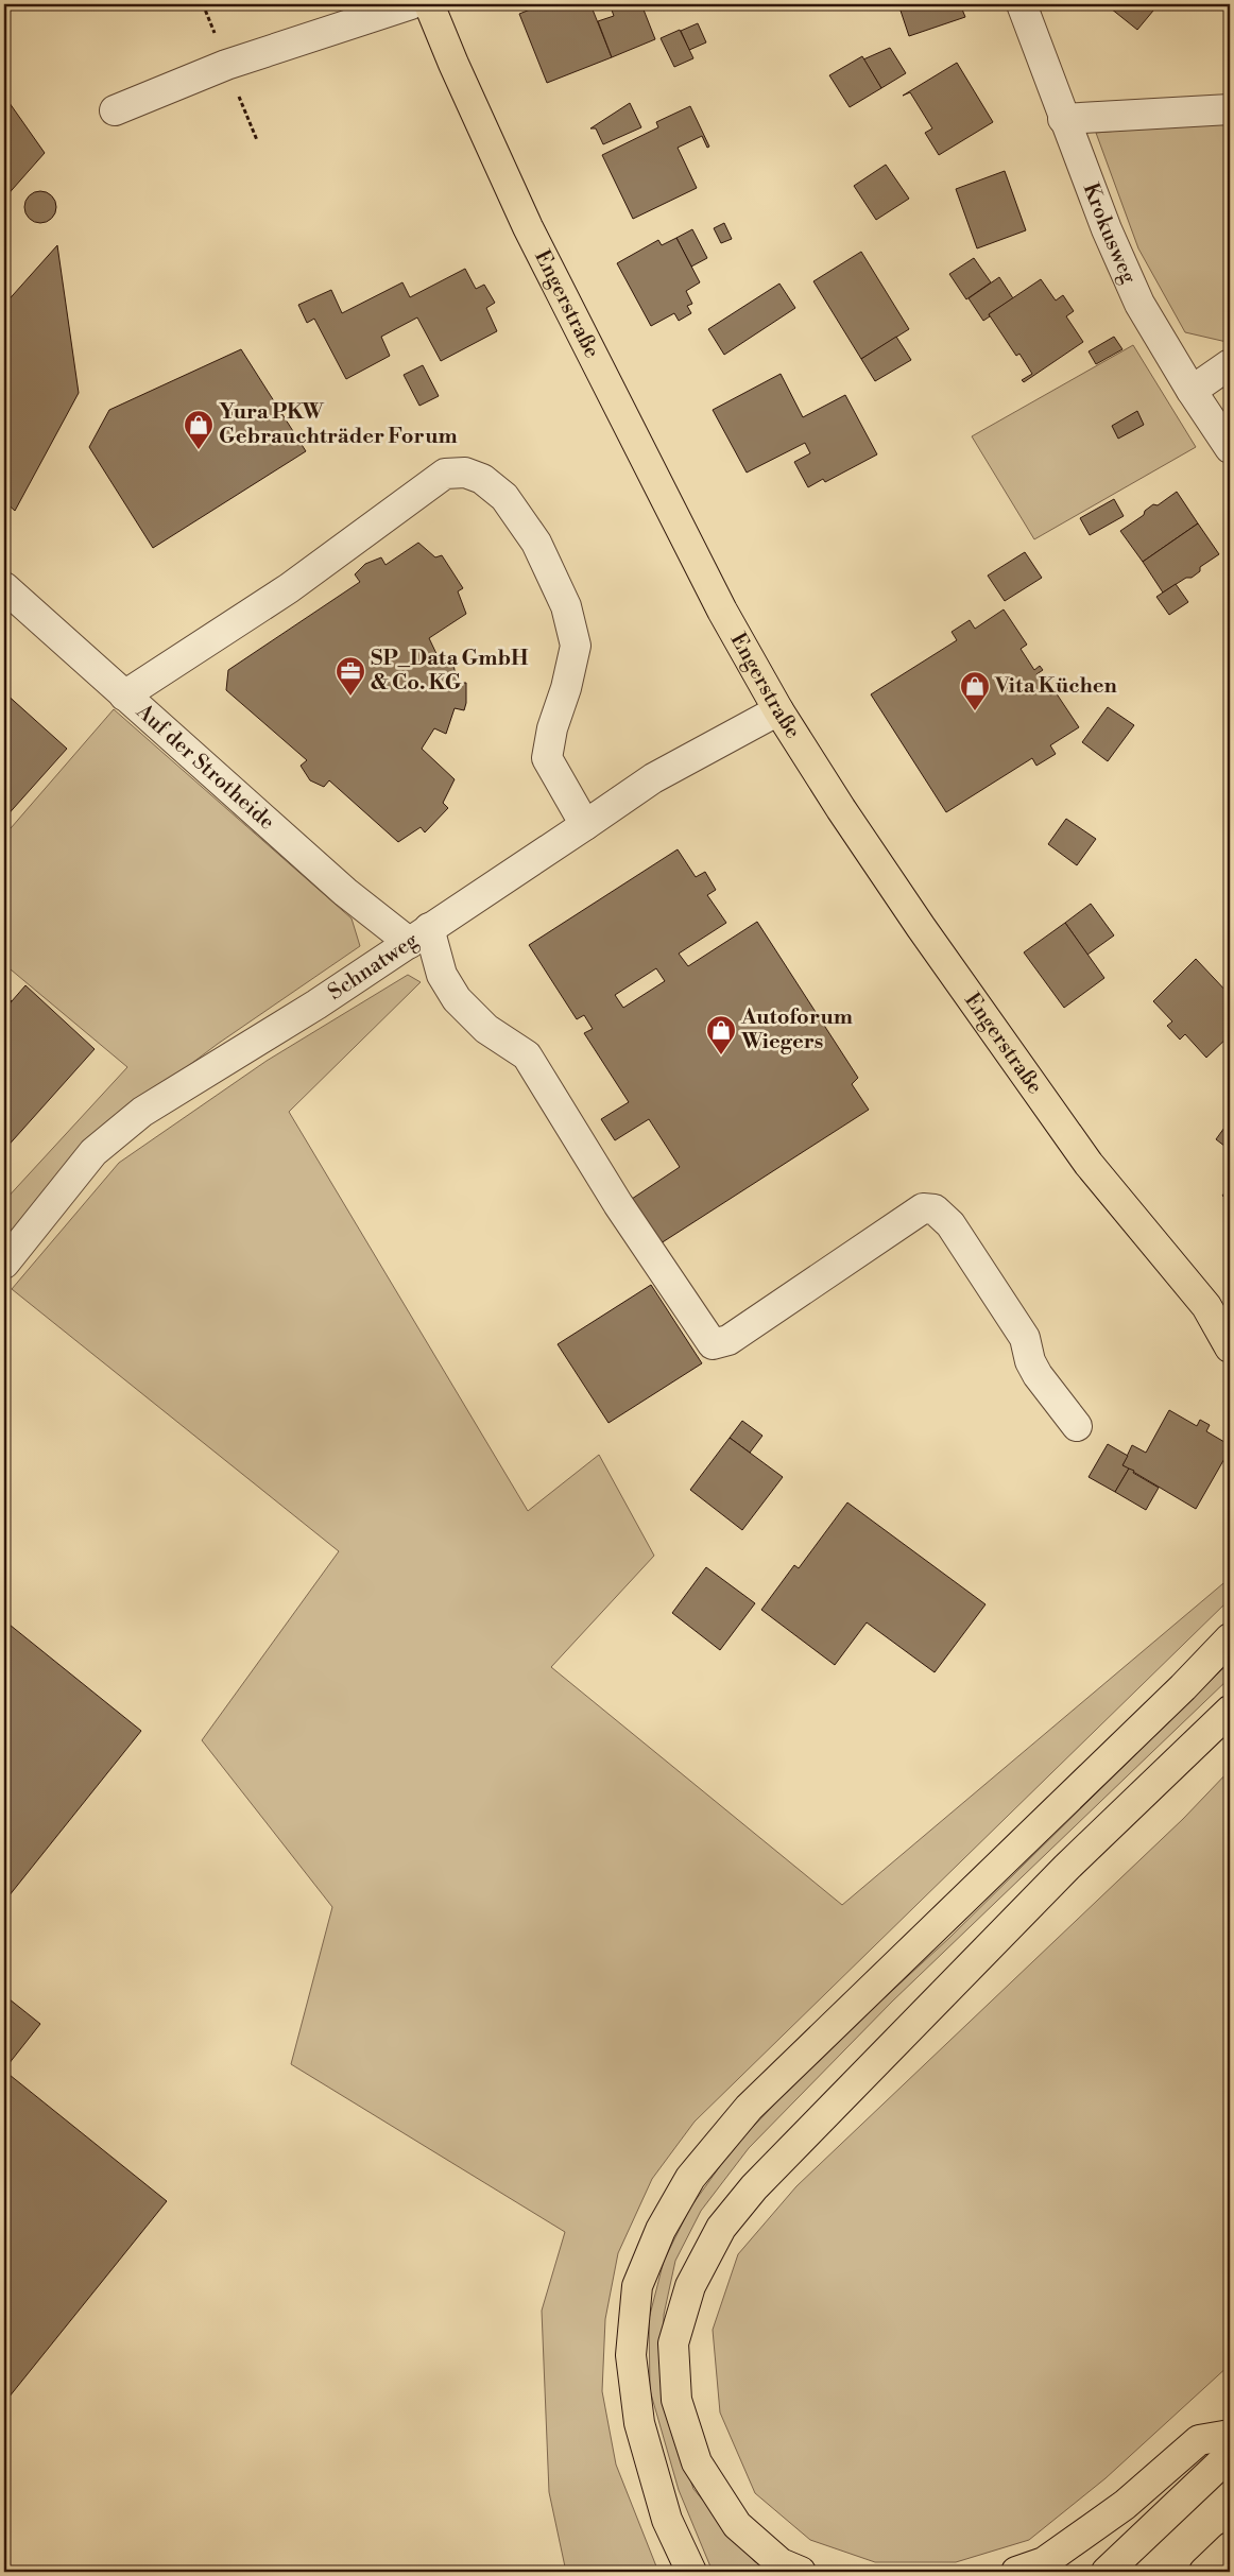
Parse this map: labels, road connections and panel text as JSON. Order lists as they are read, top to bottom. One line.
{"streets":{"main road":["Engerstraße"],"street":["Krokusweg","Auf der Strotheide","Schnatweg"]},"crossings":[["Engerstraße","Schnatweg"],["Auf der Strotheide","Schnatweg"]],"places":{"shop":["Yura PKW Gebrauchträder Forum","Vita Küchen","Autoforum Wiegers"],"office":["SP_Data GmbH & Co. KG"]}}
